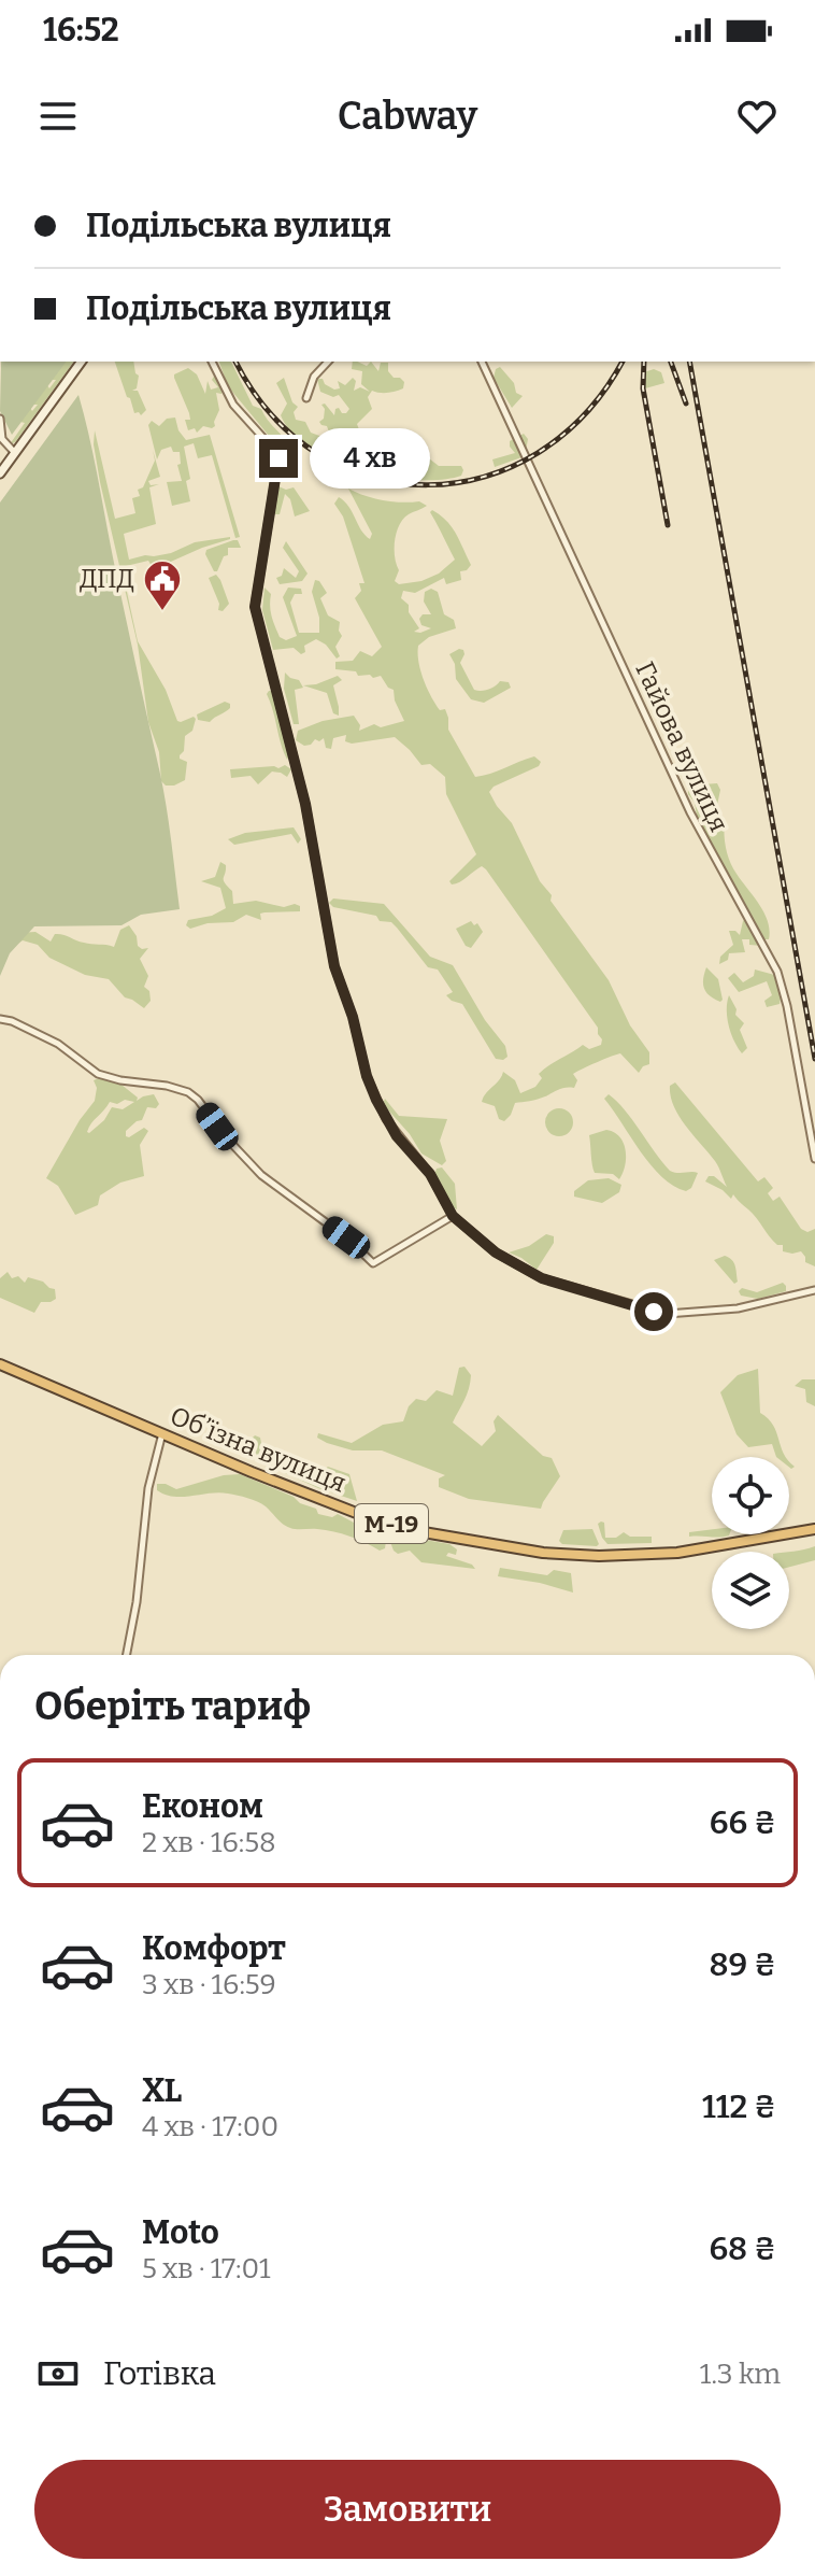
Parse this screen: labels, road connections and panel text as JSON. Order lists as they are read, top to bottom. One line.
{"streets":{"highway":["Обʼїзна вулиця","М-19"],"street":["Гайова вулиця"]},"places":{"public building":["ДПД"]},"page":{"status":"16:52","header":"Cabway","banner":["Подільська вулиця","Подільська вулиця"],"bubble":"4 хв","heading":"Оберіть тариф","list":[{"name":"Економ","note":"2 хв · 16:58","value":"66 ₴"},{"name":"Комфорт","note":"3 хв · 16:59","value":"89 ₴"},{"name":"XL","note":"4 хв · 17:00","value":"112 ₴"},{"name":"Moto","note":"5 хв · 17:01","value":"68 ₴"}],"pay":["Готівка","1.3 km"],"buttons":"Замовити"}}
